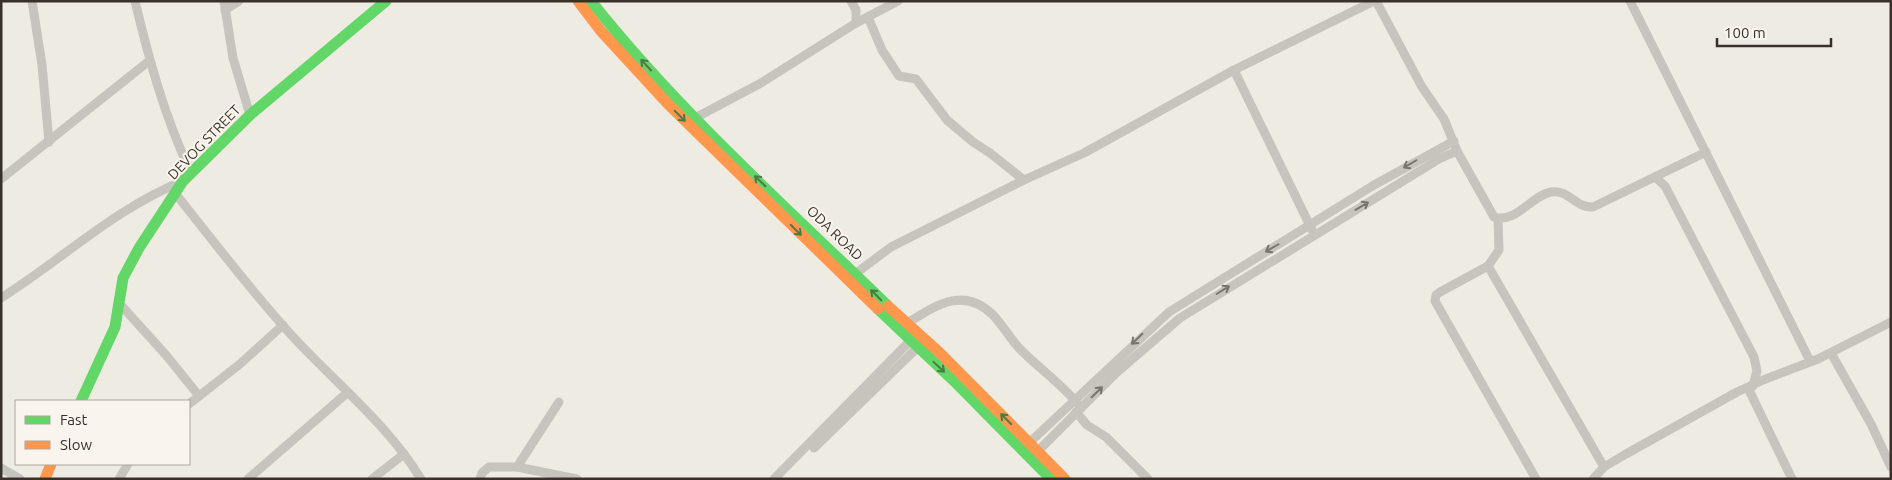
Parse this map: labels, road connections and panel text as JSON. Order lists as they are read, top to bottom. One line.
{"streets":{"street":["DEVOG STREET","ODA ROAD"]},"legend":["Fast","Slow"],"scale_bar":"100 m"}
